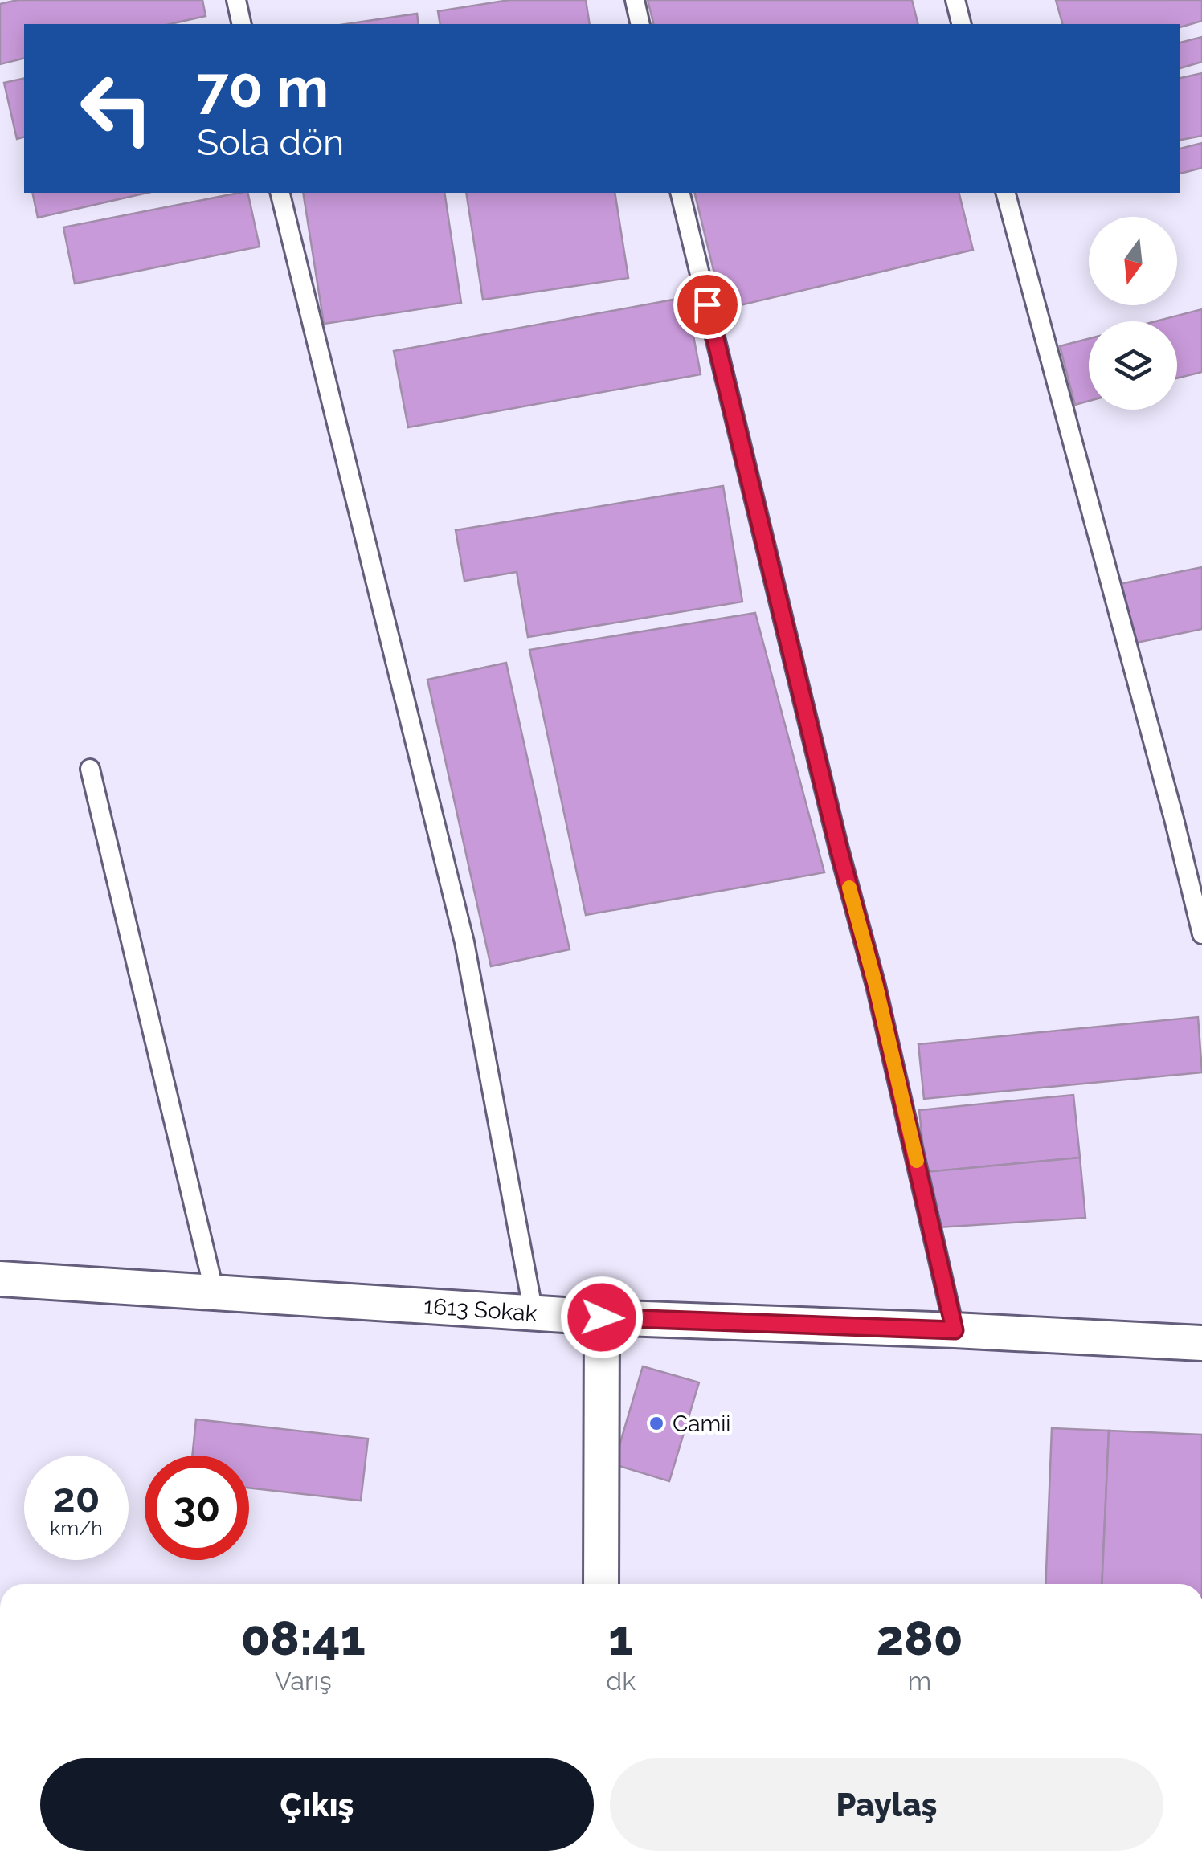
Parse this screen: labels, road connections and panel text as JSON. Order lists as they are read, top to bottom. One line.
{"streets":{"street":["1613 Sokak"]},"places":["Camii"],"north":"bottom","page":{"turn":["70 m","Sola dön"],"speed":"20 km/h","limit":"30","eta":["08:41","Varış","1","dk","280","m"],"buttons":["Çıkış","Paylaş"]}}
